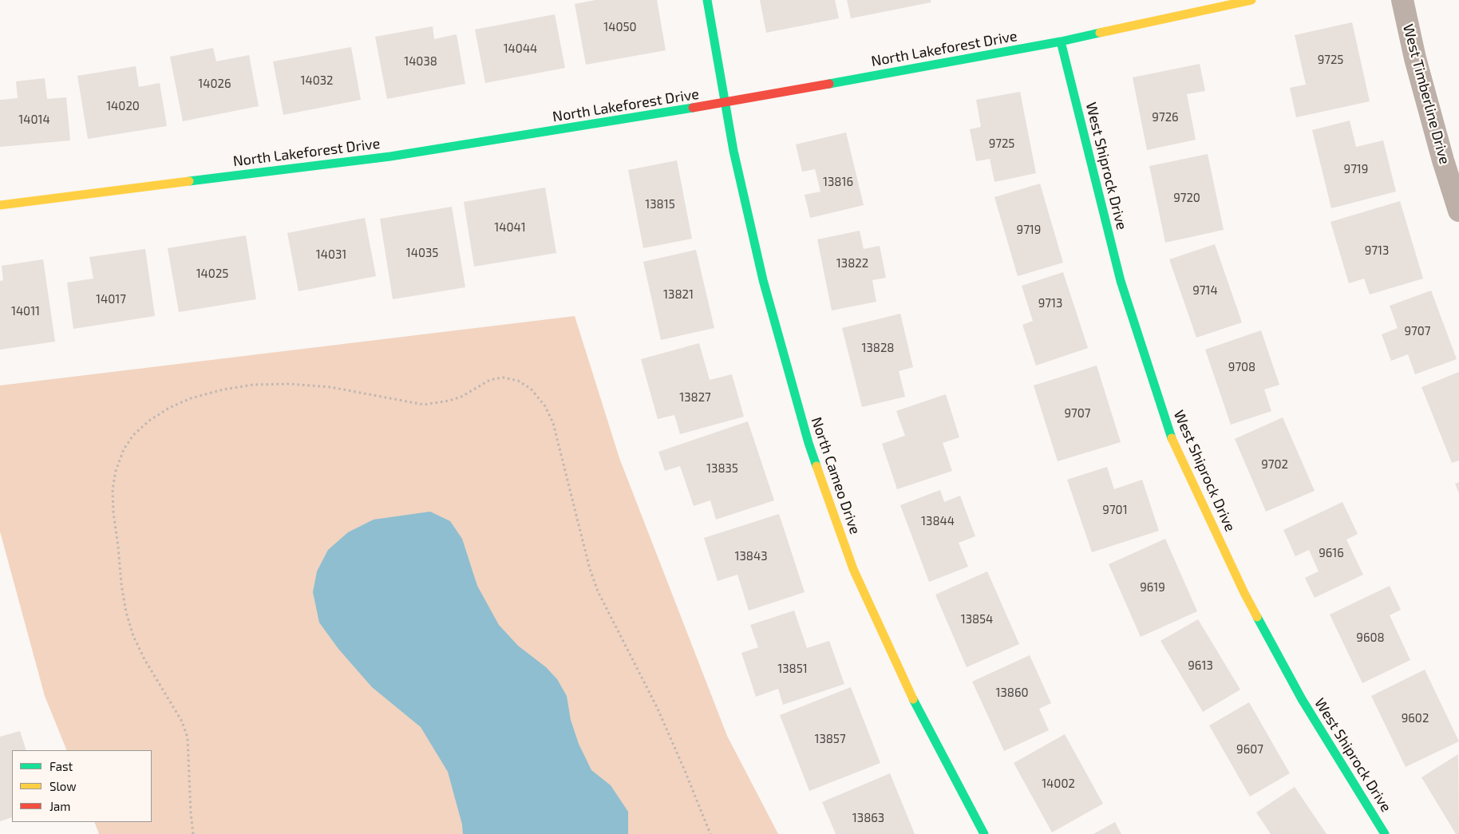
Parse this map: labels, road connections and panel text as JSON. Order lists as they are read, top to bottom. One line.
{"streets":{"street":["North Lakeforest Drive","West Timberline Drive","West Shiprock Drive","North Cameo Drive"]},"crossings":[["North Lakeforest Drive","West Shiprock Drive"],["North Lakeforest Drive","North Cameo Drive"]],"house_numbers":["14050","14044","9725","14038","14032","14026","14020","9726","14014","9725","9719","13816","9720","13815","14041","9719","9713","14035","14031","13822","14025","9714","13821","14017","9713","14011","9707","13828","9708","13827","9707","9702","13835","9701","13844","9616","13843","9619","13854","9608","9613","13851","13860","9602","13857","9607","14002","13863"],"legend":["Fast","Slow","Jam"]}
